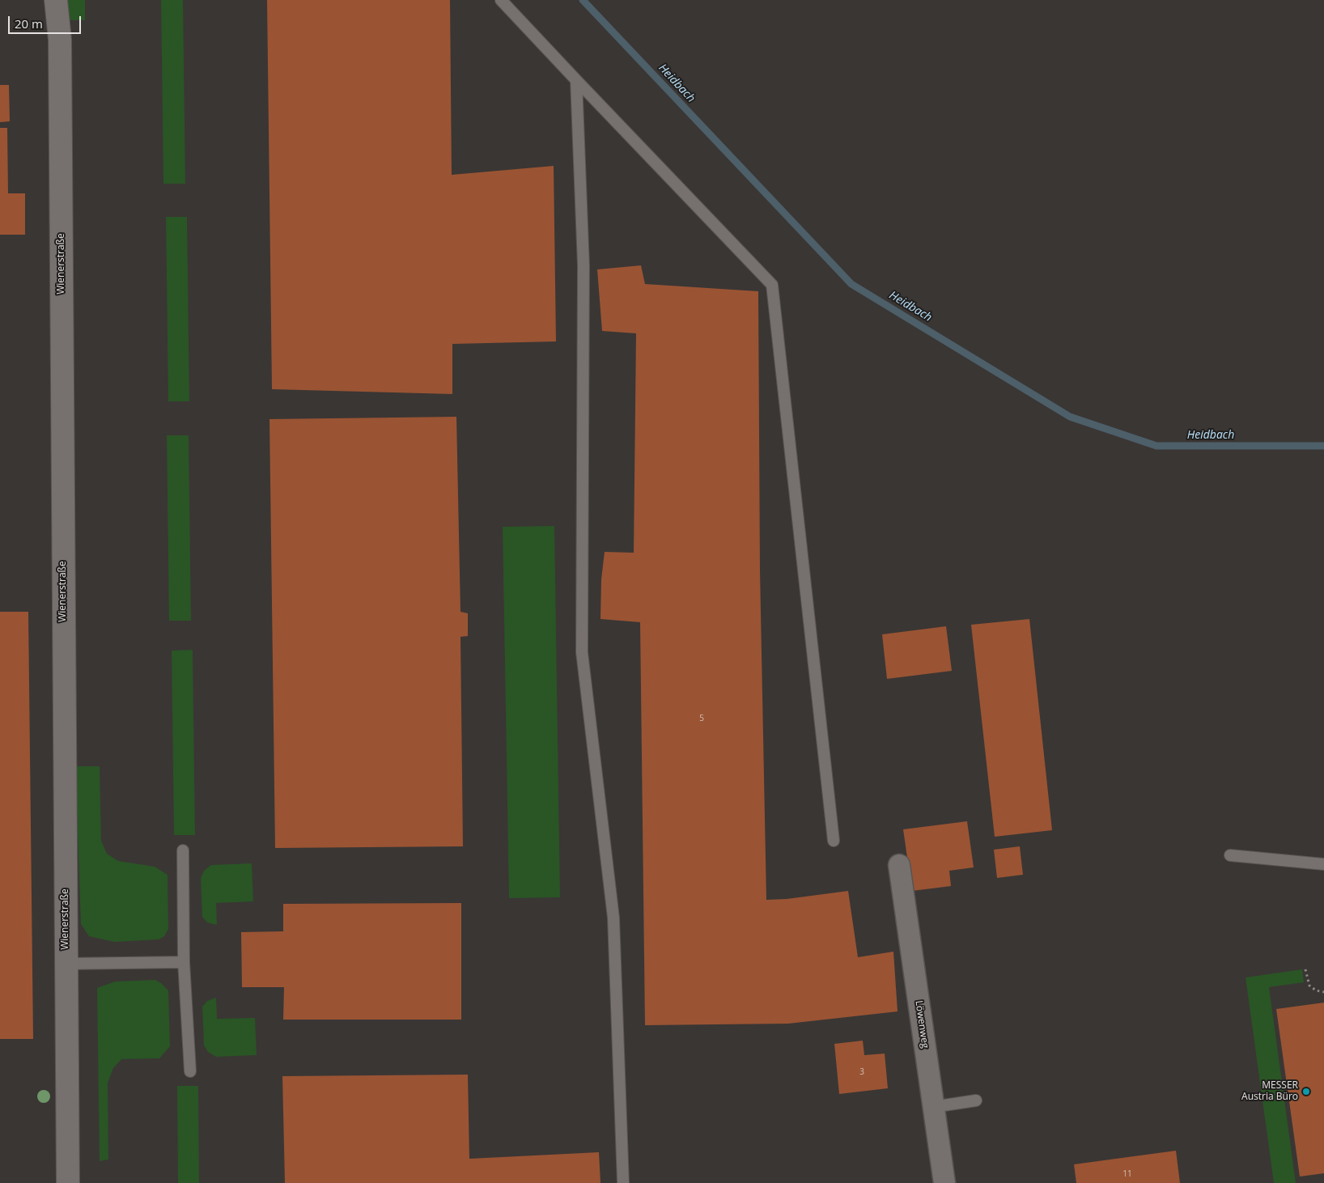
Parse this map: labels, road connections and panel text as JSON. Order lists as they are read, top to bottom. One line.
{"streets":{"street":["Wienerstraße","Löwenweg"]},"water":["Heidbach"],"places":["MESSER Austria Büro"],"house_numbers":["5","3","11"],"scale_bar":"20 m"}
